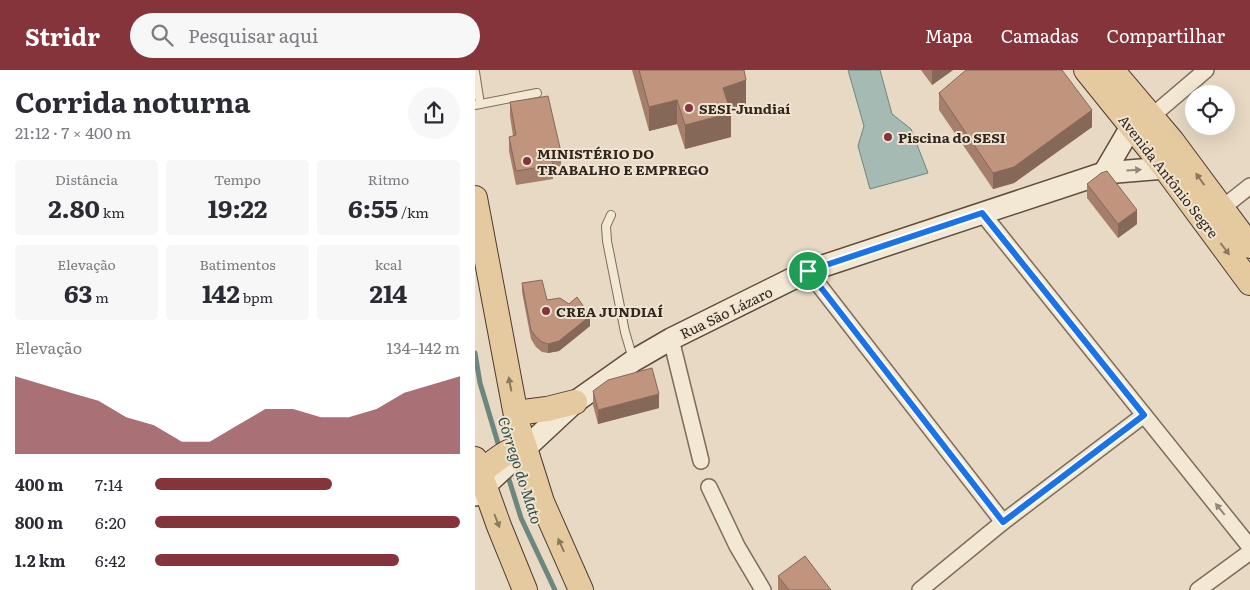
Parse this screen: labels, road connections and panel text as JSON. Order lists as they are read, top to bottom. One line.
{"streets":{"main road":["Avenida Antônio Segre","Rua São Lázaro"]},"crossings":[["Avenida Antônio Segre","Rua São Lázaro"]],"water":["Córrego do Mato"],"places":["SESI-Jundiaí","Piscina do SESI","MINISTÉRIO DO TRABALHO E EMPREGO","CREA JUNDIAÍ"],"page":{"header":"Stridr","search":"Pesquisar aqui","nav":["Mapa","Camadas","Compartilhar"],"heading":["Corrida noturna","21:12 · 7 × 400 m"],"stats":[["Distância","2.80 km"],["Tempo","19:22"],["Ritmo","6:55 /km"],["Elevação","63 m"],["Batimentos","142 bpm"],["kcal","214"]],"chart":["Elevação","134–142 m"],"list":[{"name":"400 m","note":"7:14"},{"name":"800 m","note":"6:20"},{"name":"1.2 km","note":"6:42"}]}}
